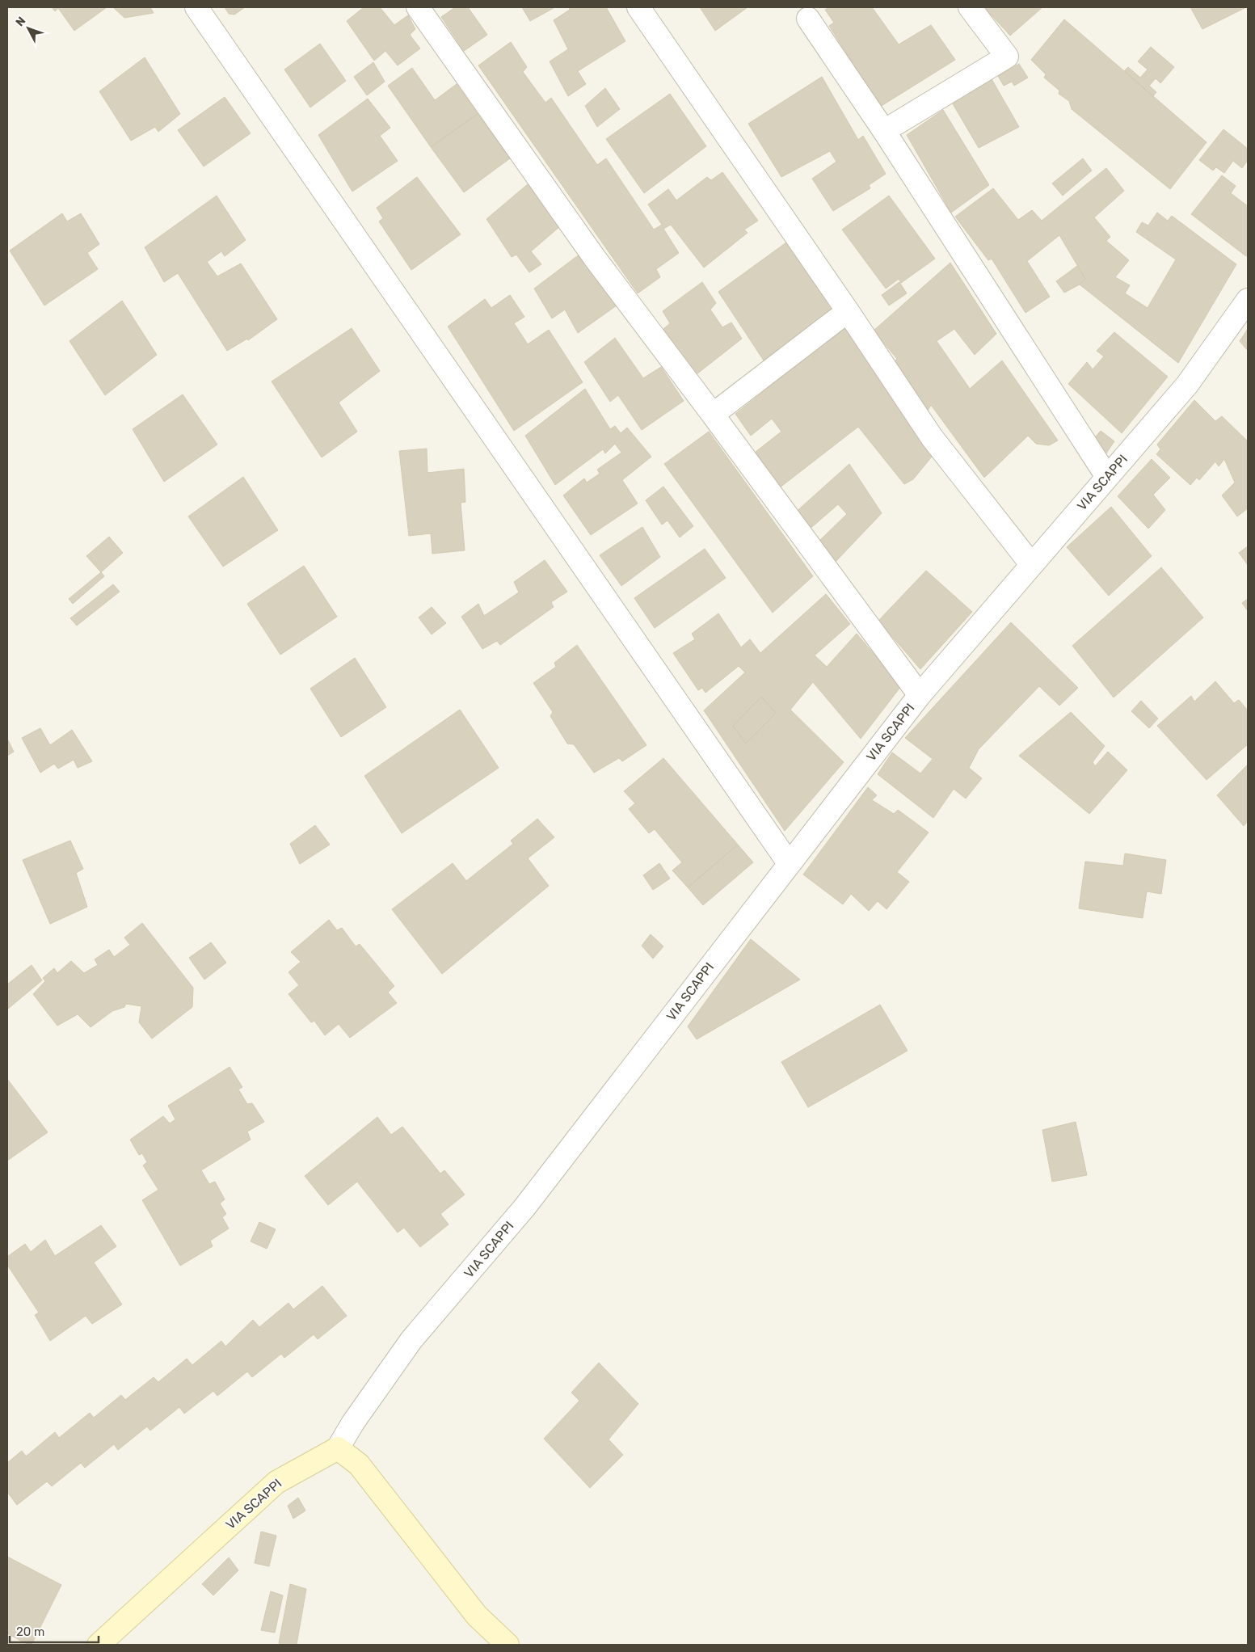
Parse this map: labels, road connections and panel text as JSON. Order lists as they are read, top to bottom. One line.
{"streets":{"street":["VIA SCAPPI"]},"scale_bar":"20 m","north":"top left"}
